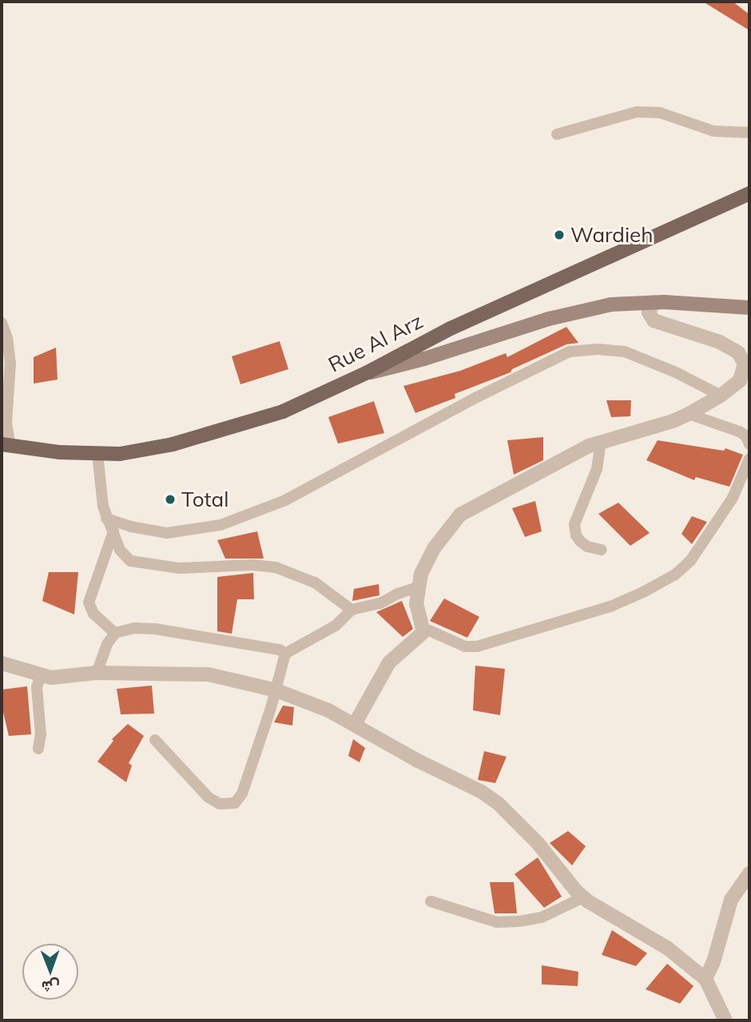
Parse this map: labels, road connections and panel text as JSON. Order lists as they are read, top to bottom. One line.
{"streets":{"main road":["Rue Al Arz"]},"places":["Wardieh","Total"],"north":"bottom"}
